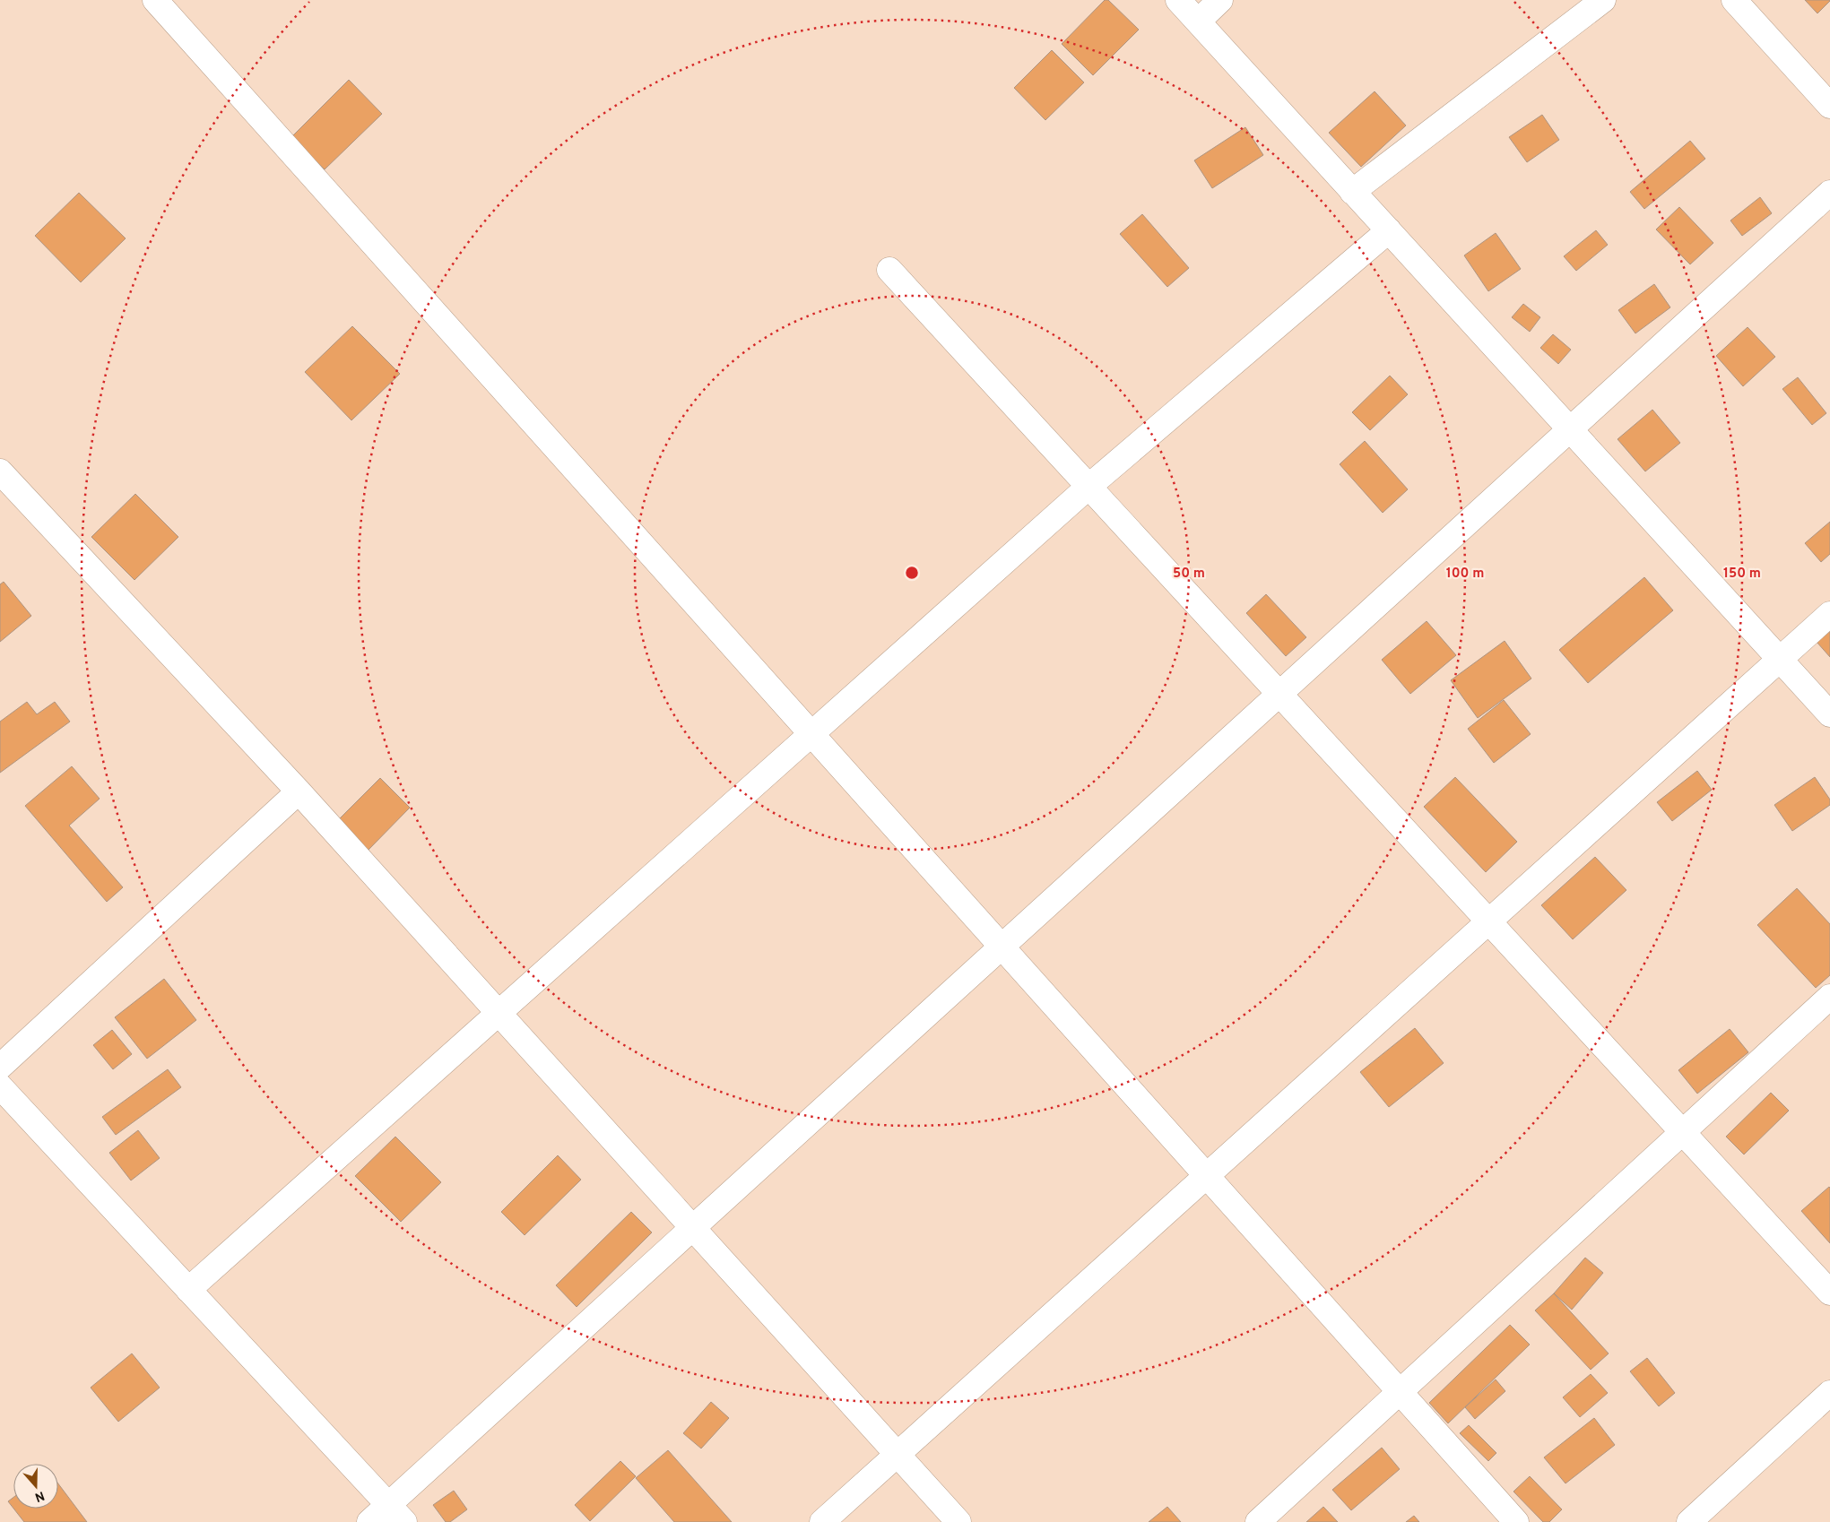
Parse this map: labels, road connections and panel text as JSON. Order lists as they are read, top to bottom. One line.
{"north":"bottom","rings":["50 m","100 m","150 m"]}
